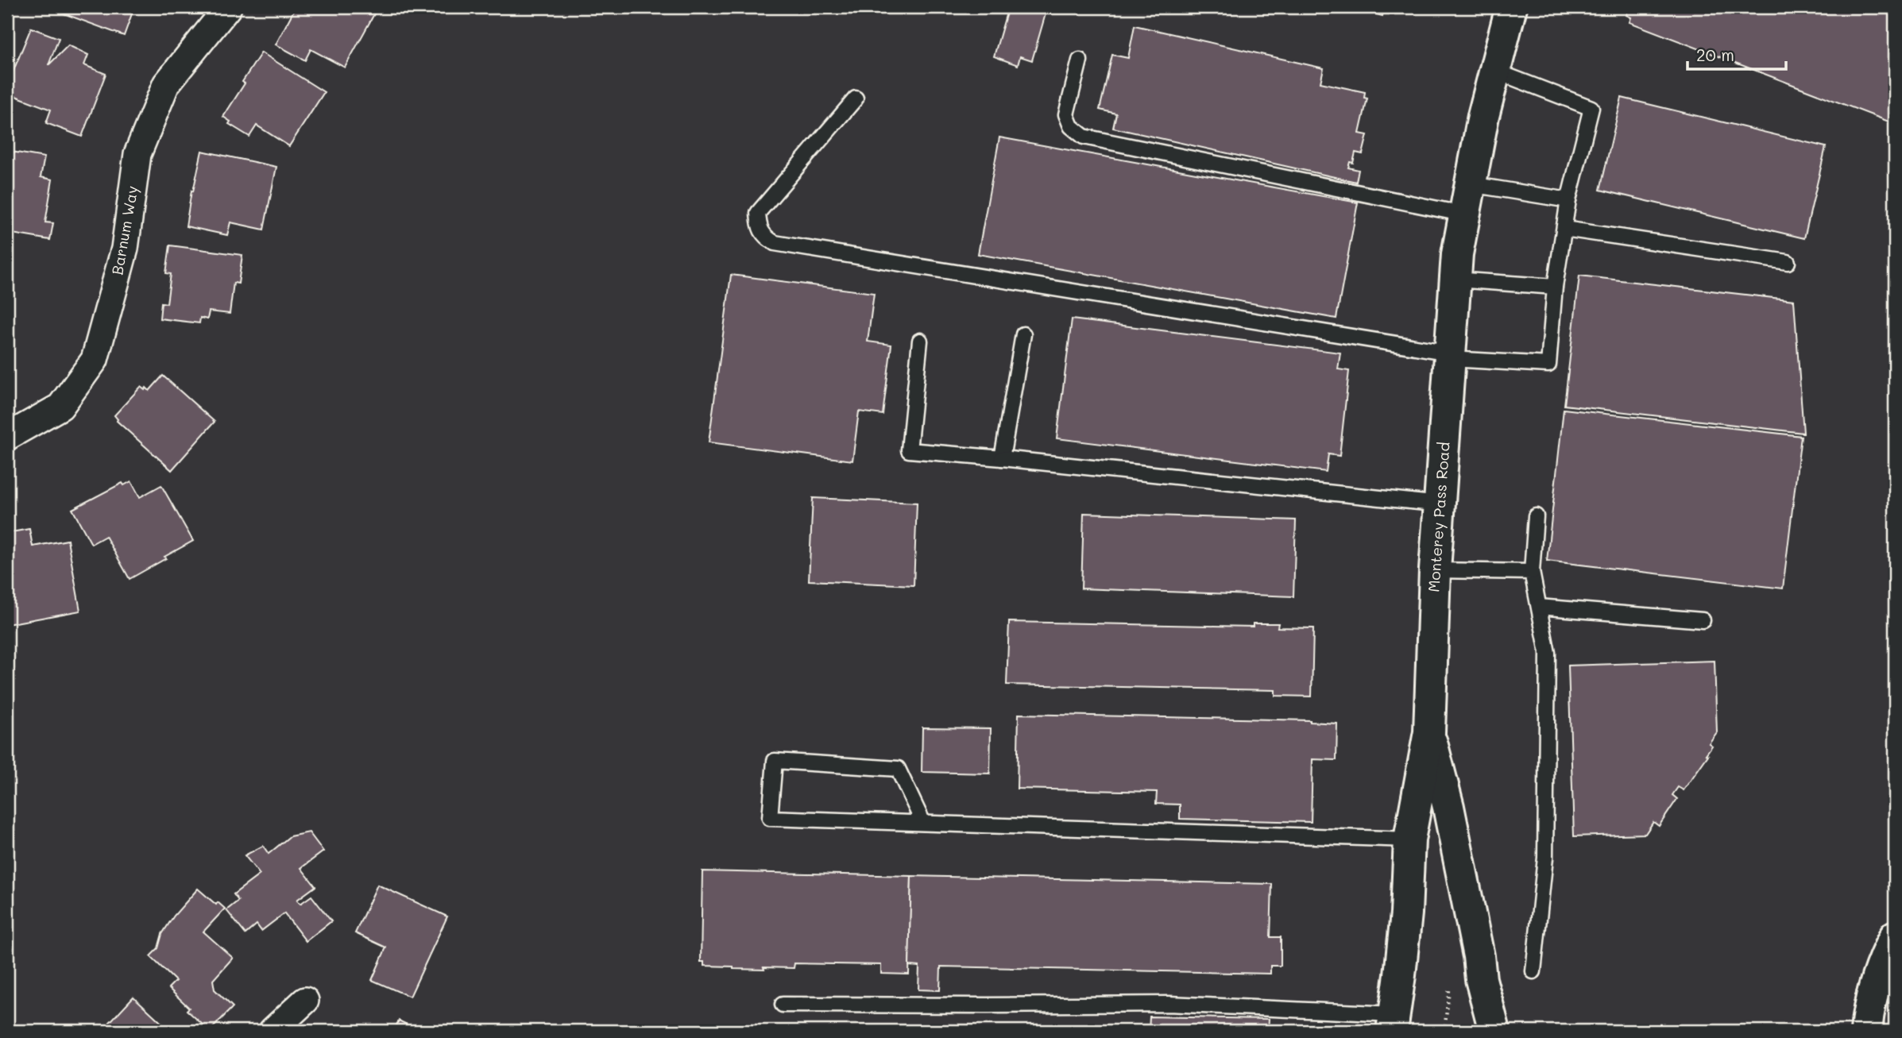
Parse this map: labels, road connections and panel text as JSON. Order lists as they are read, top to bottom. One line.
{"streets":{"main road":["Monterey Pass Road"],"street":["Barnum Way"]},"scale_bar":"20 m"}
